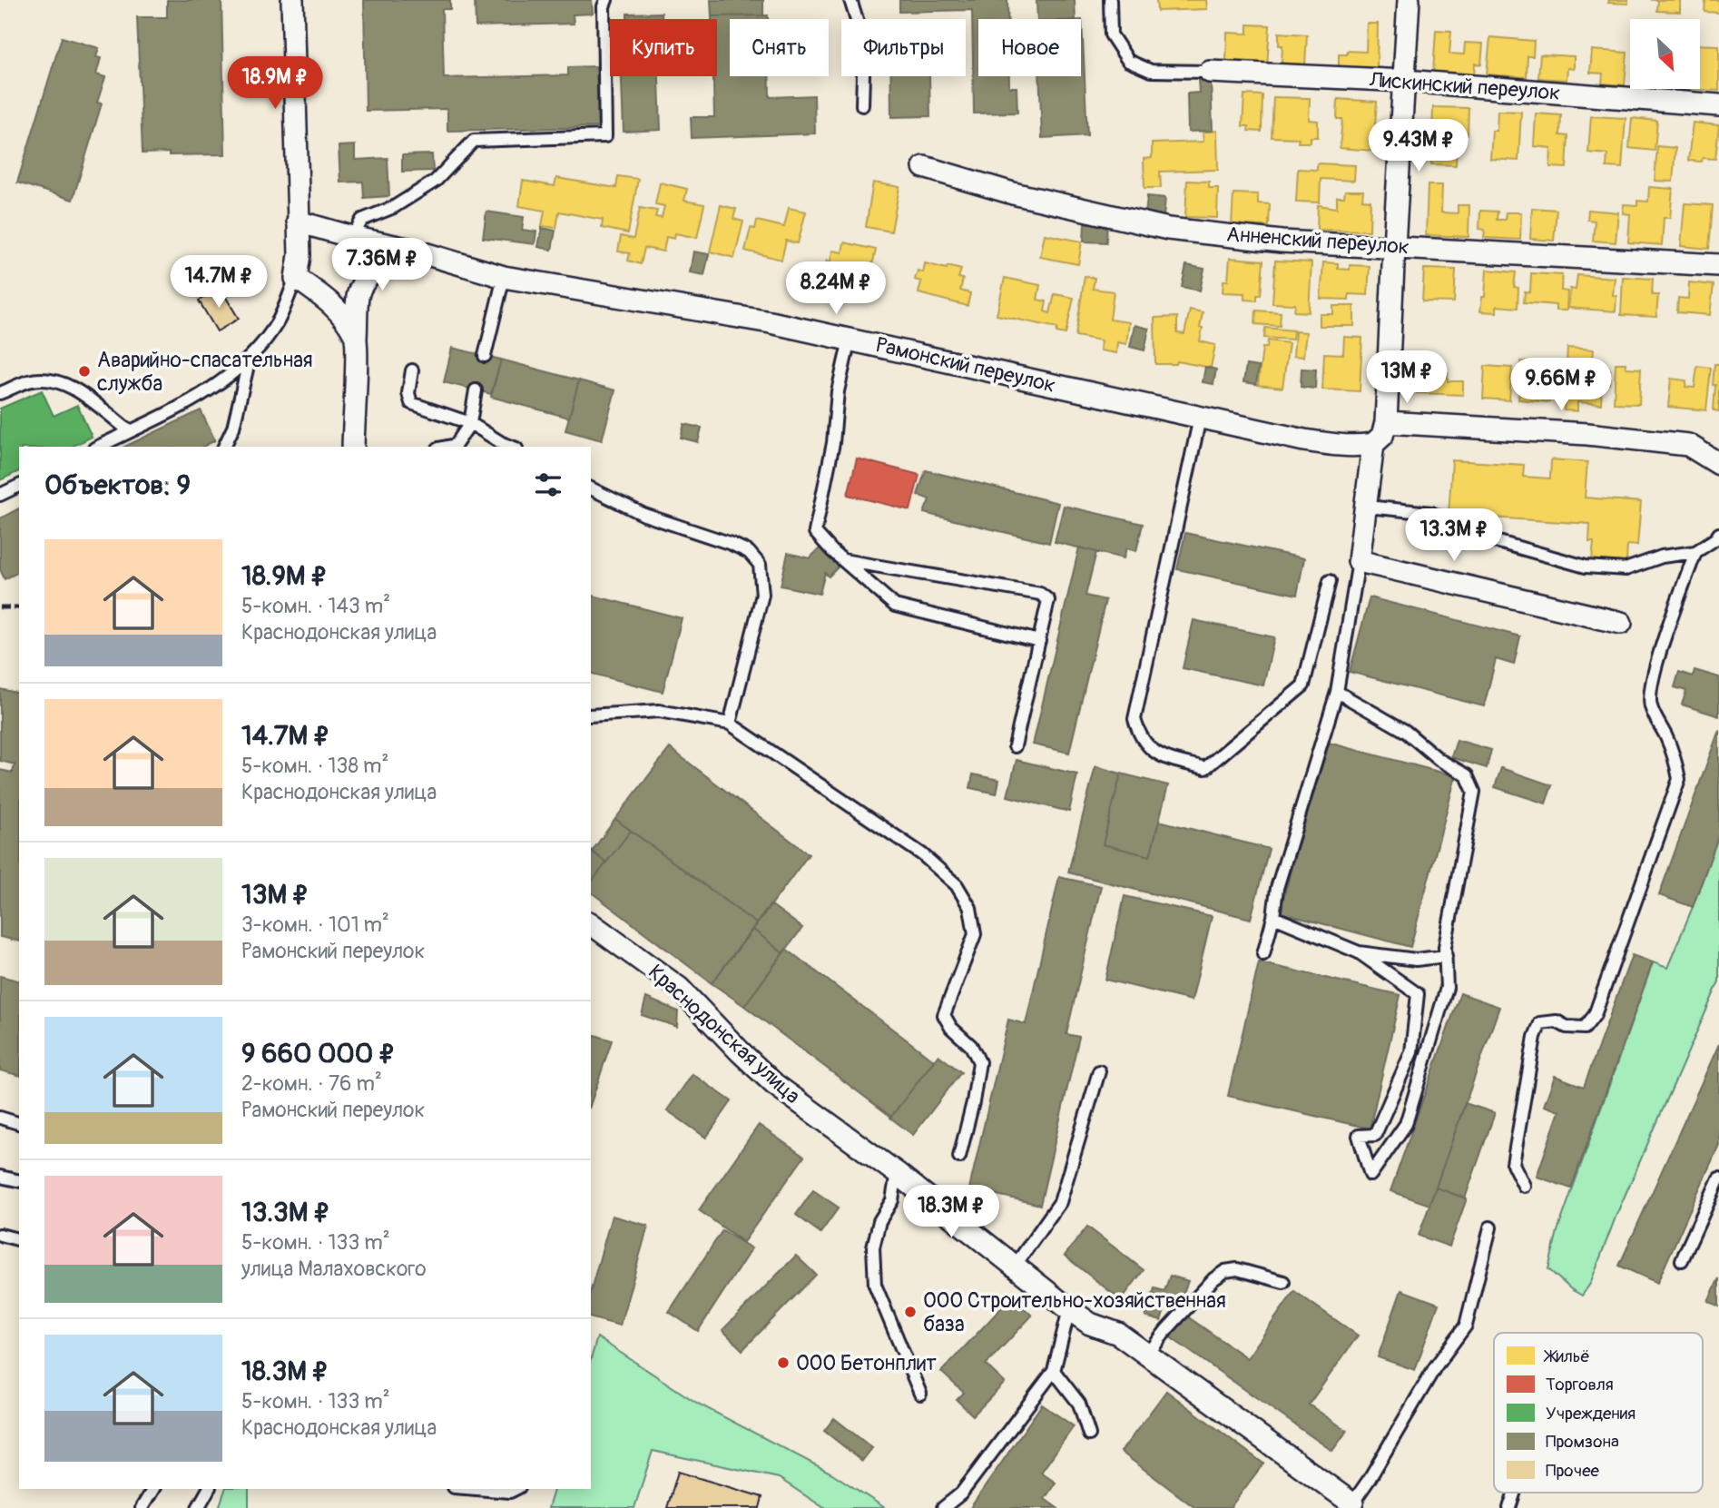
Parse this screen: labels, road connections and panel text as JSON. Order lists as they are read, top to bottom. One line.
{"streets":{"street":["Лискинский переулок","Анненский переулок","Рамонский переулок","Краснодонская улица"]},"places":["Аварийно-спасательная служба","ООО Строительно-хозяйственная база","ООО Бетонплит"],"legend":["Жильё","Торговля","Учреждения","Промзона","Прочее"],"north":"bottom right","page":{"chip":["Купить","Снять","Фильтры","Новое"],"price":["18.9M ₽","9.43M ₽","7.36M ₽","14.7M ₽","8.24M ₽","13M ₽","9.66M ₽","13.3M ₽","18.3M ₽"],"heading":"Объектов: 9","list":[{"name":"18.9M ₽","note":"5-комн. · 143 m² · Краснодонская улица"},{"name":"14.7M ₽","note":"5-комн. · 138 m² · Краснодонская улица"},{"name":"13M ₽","note":"3-комн. · 101 m² · Рамонский переулок"},{"name":"9 660 000 ₽","note":"2-комн. · 76 m² · Рамонский переулок"},{"name":"13.3M ₽","note":"5-комн. · 133 m² · улица Малаховского"},{"name":"18.3M ₽","note":"5-комн. · 133 m² · Краснодонская улица"}]}}
